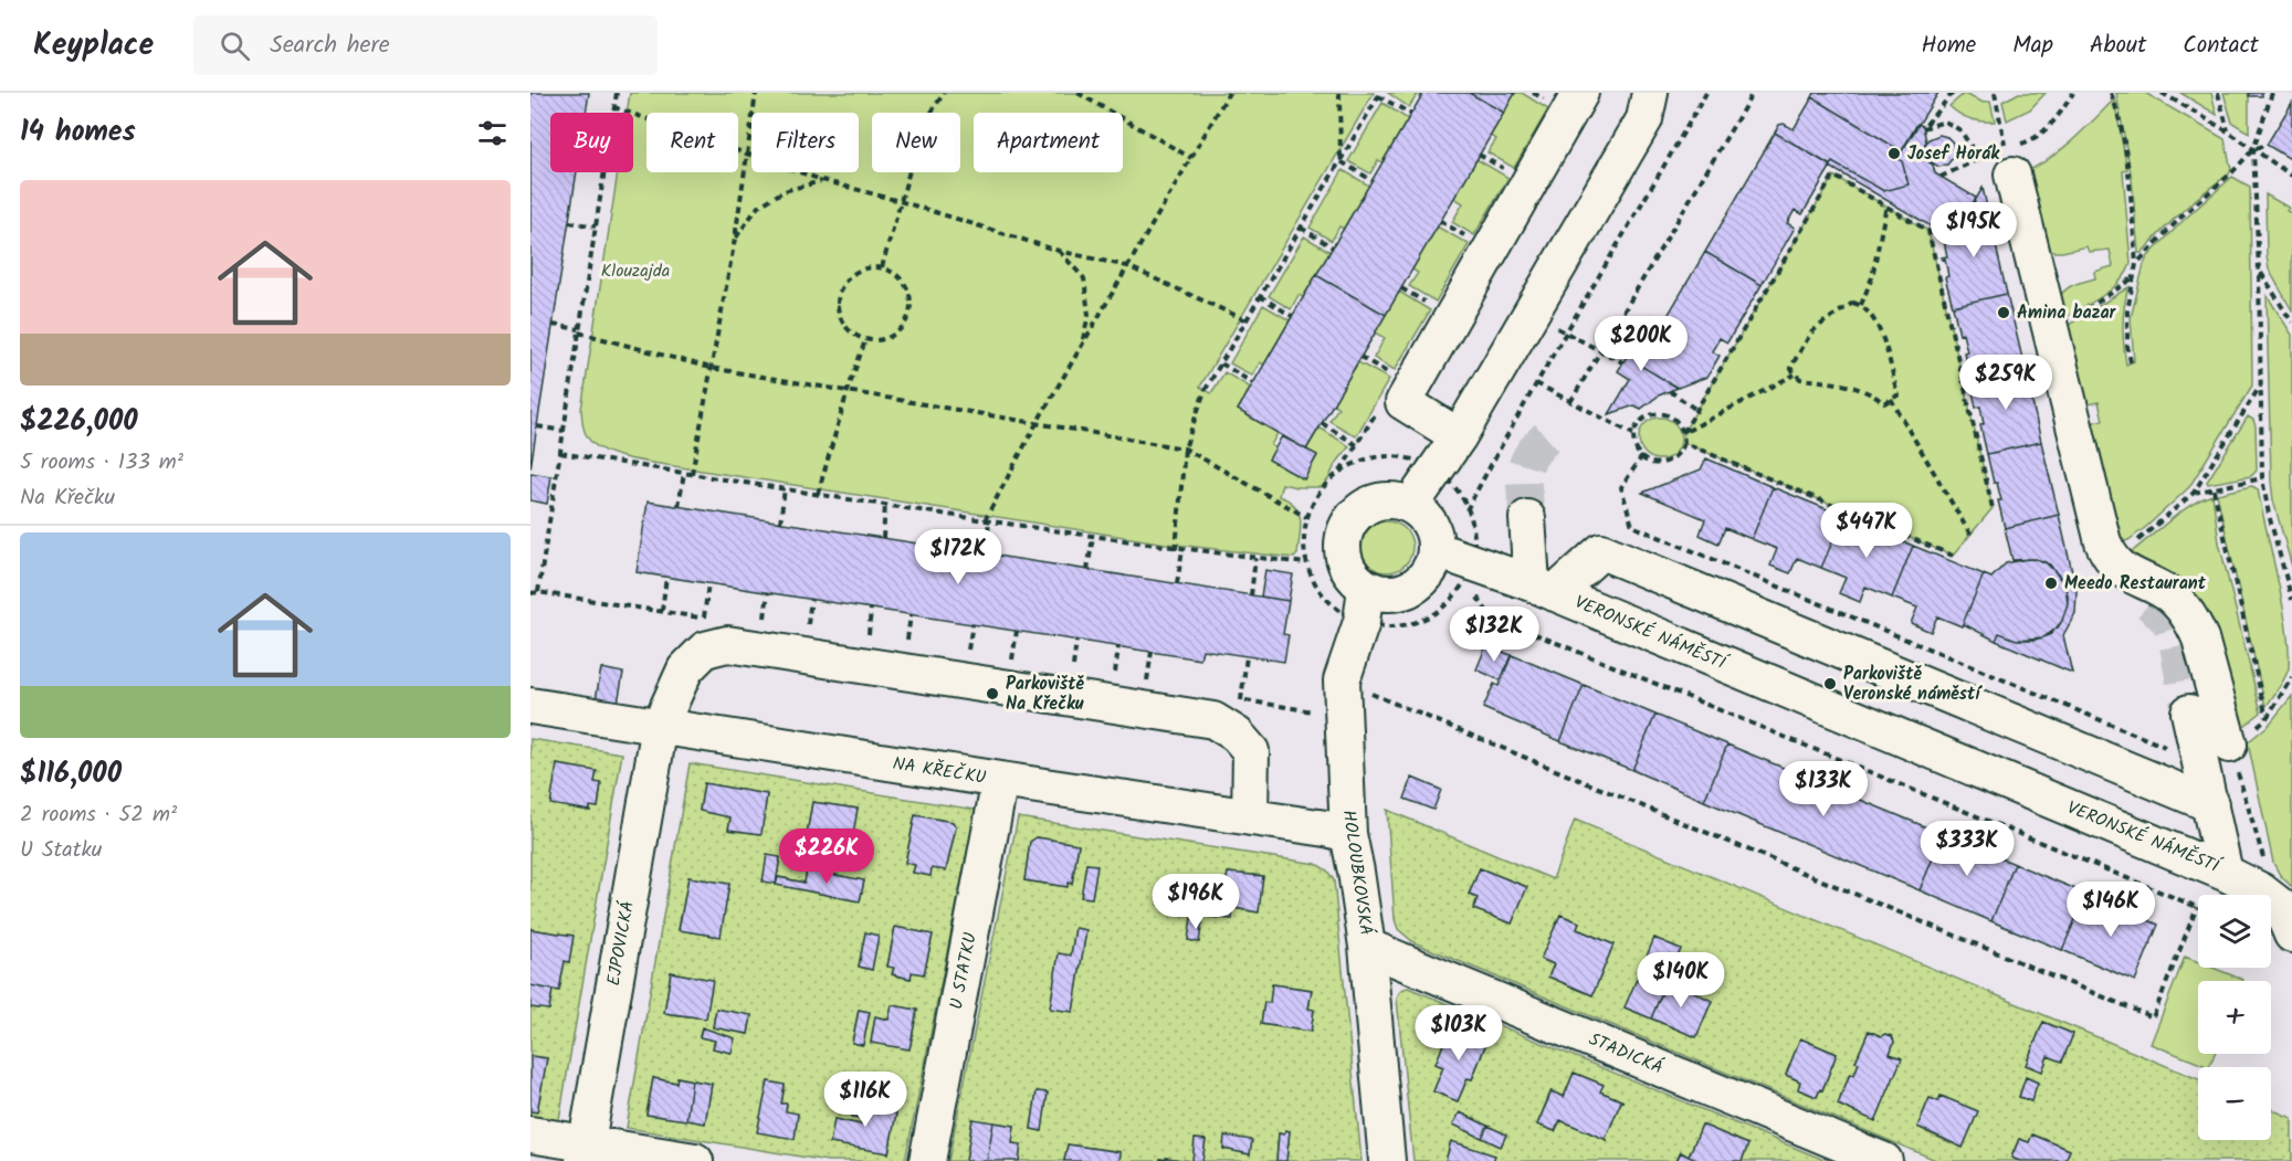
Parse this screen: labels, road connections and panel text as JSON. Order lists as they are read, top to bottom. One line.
{"streets":{"street":["VERONSKÉ NÁMĚSTÍ","NA KŘEČKU","HOLOUBKOVSKÁ","EJPOVICKÁ","U STATKU","STADICKÁ"]},"crossings":[["VERONSKÉ NÁMĚSTÍ","HOLOUBKOVSKÁ"],["NA KŘEČKU","HOLOUBKOVSKÁ"],["NA KŘEČKU","EJPOVICKÁ"],["NA KŘEČKU","U STATKU"],["HOLOUBKOVSKÁ","STADICKÁ"]],"parks":["Klouzajda"],"places":["Josef Horák","Amina bazar","Meedo Restaurant","Parkoviště Veronské náměstí","Parkoviště Na Křečku"],"page":{"header":"Keyplace","search":"Search here","nav":["Home","Map","About","Contact"],"heading":"14 homes","chip":["Buy","Rent","Filters","New","Apartment"],"list":[{"name":"$226,000","note":"5 rooms · 133 m² · Na Křečku"},{"name":"$116,000","note":"2 rooms · 52 m² · U Statku"}],"price":["$195K","$200K","$259K","$447K","$172K","$132K","$133K","$333K","$226K","$196K","$146K","$140K","$103K","$116K"],"map_buttons":["+","−"]}}
